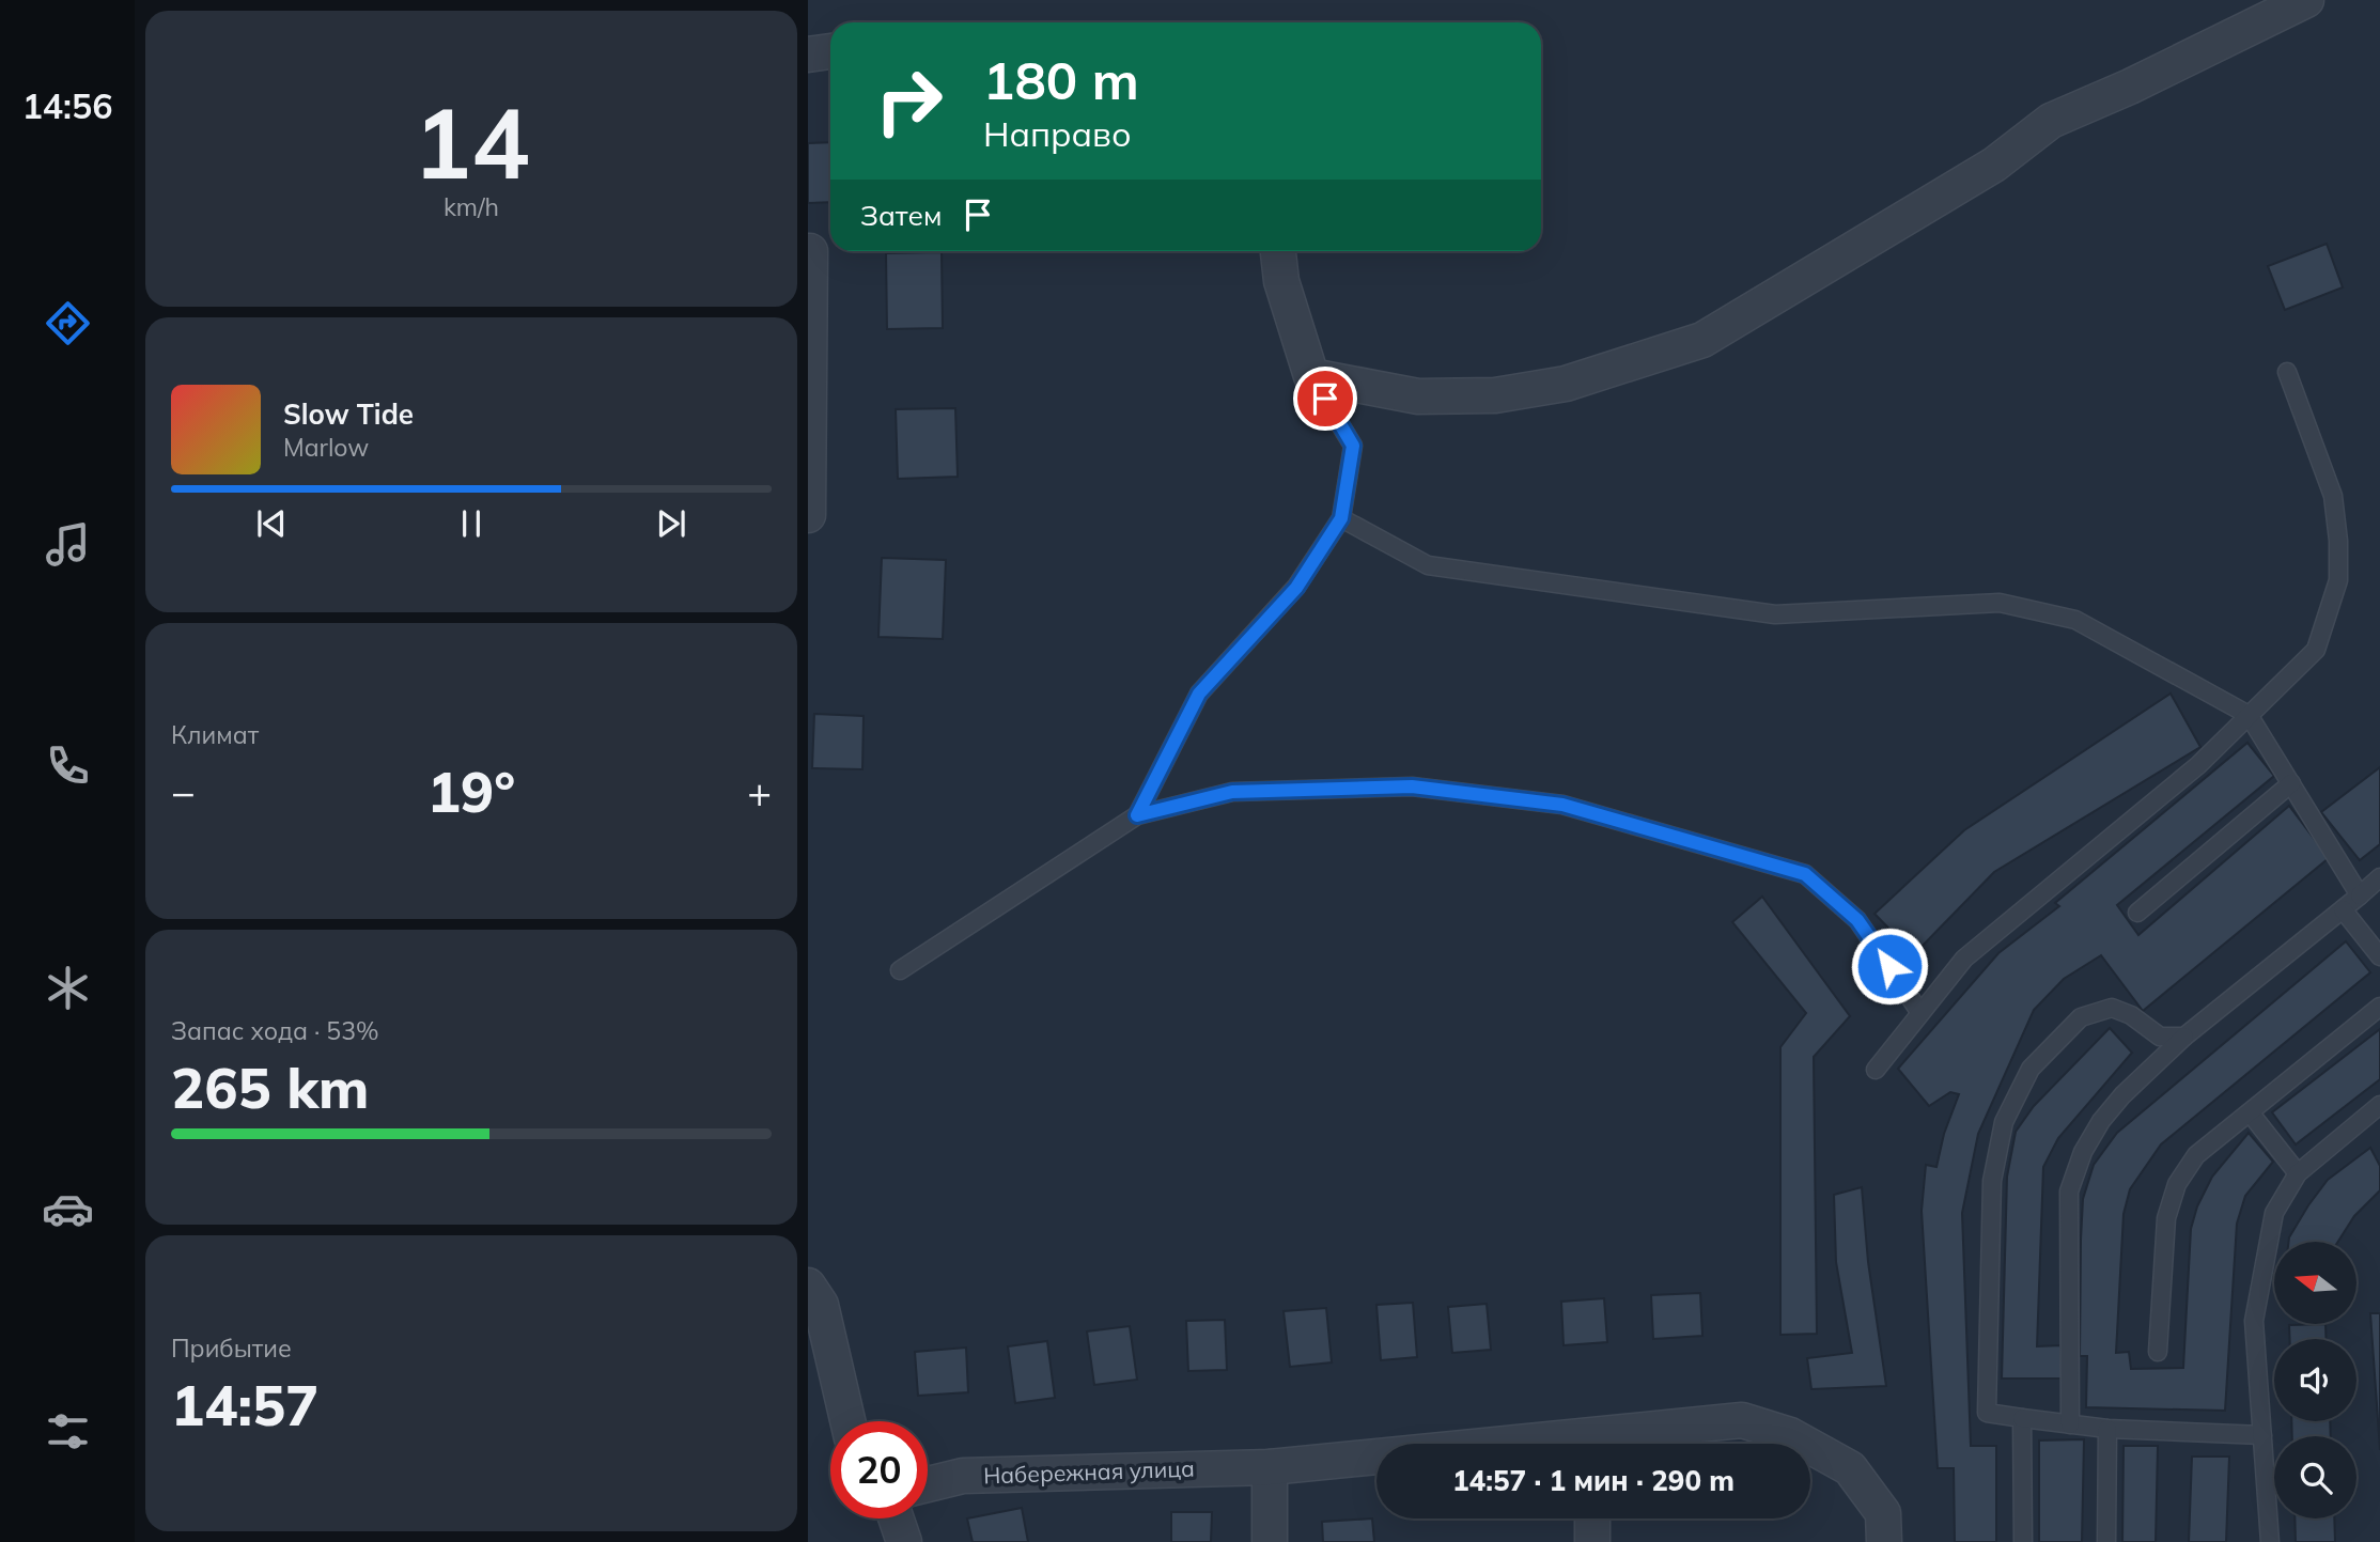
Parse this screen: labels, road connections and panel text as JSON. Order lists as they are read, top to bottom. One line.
{"streets":{"street":["Набережная улица"]},"north":"left","page":{"tabs":"14:56","tile":[["14","km/h"],"Климат",["Запас хода · 53%","265 km"],["Прибытие","14:57"]],"turn":["180 m","Направо"],"then":"Затем","song":["Slow Tide","Marlow"],"heat":["−","19°","+"],"limit":"20","trip":"14:57 · 1 мин · 290 m"}}
